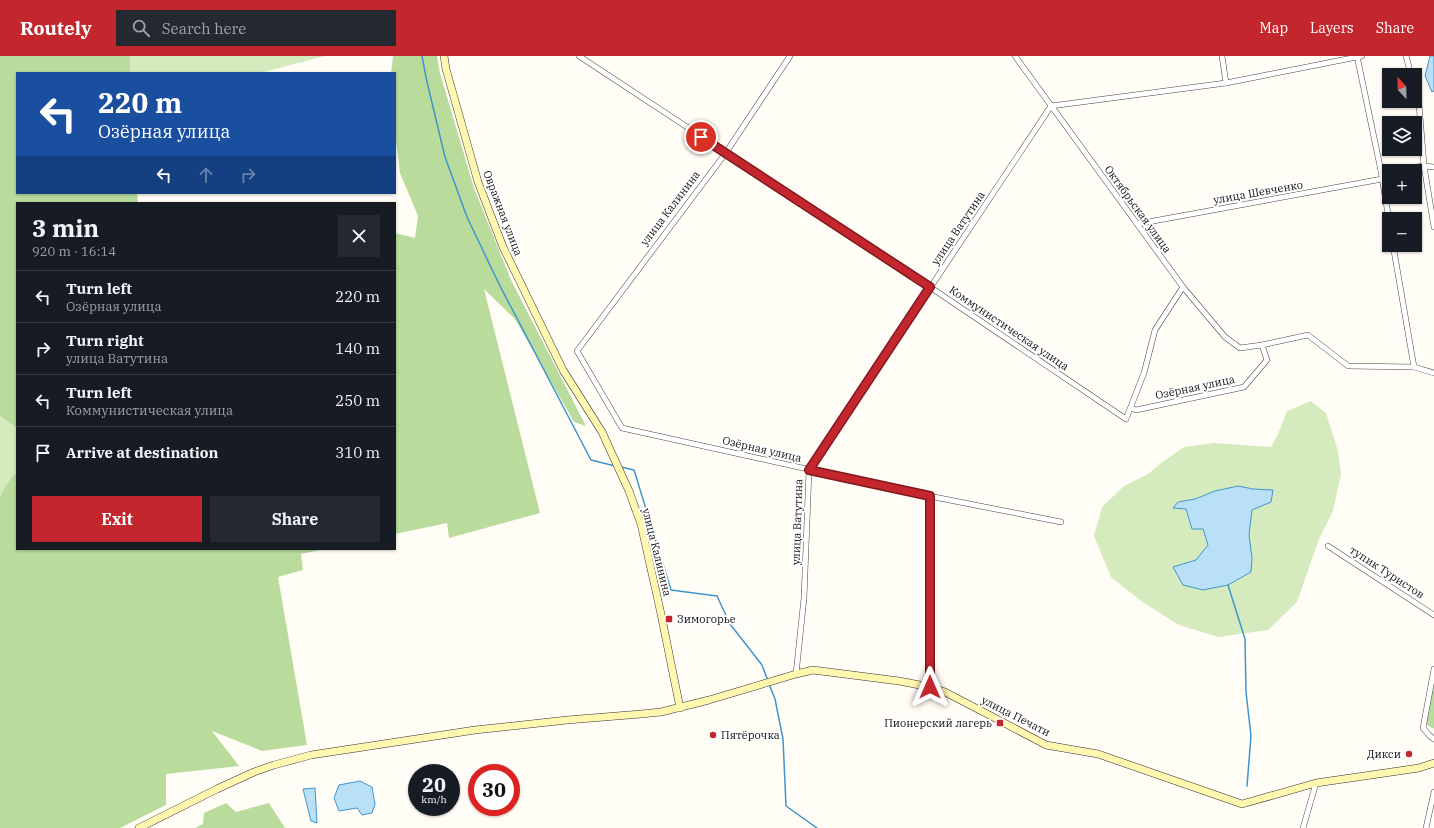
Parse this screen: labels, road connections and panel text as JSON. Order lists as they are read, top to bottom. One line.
{"streets":{"street":["улица Шевченко","улица Калинина","Октябрьская улица","Овражная улица","улица Ватутина","Коммунистическая улица","Озёрная улица","тупик Туристов","улица Печати"]},"crossings":[["улица Шевченко","Октябрьская улица"],["улица Калинина","Овражная улица"],["улица Калинина","Коммунистическая улица"],["улица Калинина","Озёрная улица"],["улица Калинина","улица Печати"],["Октябрьская улица","улица Ватутина"],["Октябрьская улица","Озёрная улица"],["улица Ватутина","Коммунистическая улица"],["улица Ватутина","Озёрная улица"],["улица Ватутина","улица Печати"],["Коммунистическая улица","Озёрная улица"]],"places":{"transit":["Зимогорье","Пионерский лагерь"],"other":["Пятёрочка","Дикси"]},"north":"top","page":{"header":"Routely","search":"Search here","nav":["Map","Layers","Share"],"map_buttons":["+","−"],"turn":["220 m","Озёрная улица"],"heading":["3 min","920 m · 16:14"],"list":[{"name":"Turn left","note":"Озёрная улица","value":"220 m"},{"name":"Turn right","note":"улица Ватутина","value":"140 m"},{"name":"Turn left","note":"Коммунистическая улица","value":"250 m"},{"name":"Arrive at destination","value":"310 m"}],"buttons":["Exit","Share"],"speed":"20 km/h","limit":"30"}}
